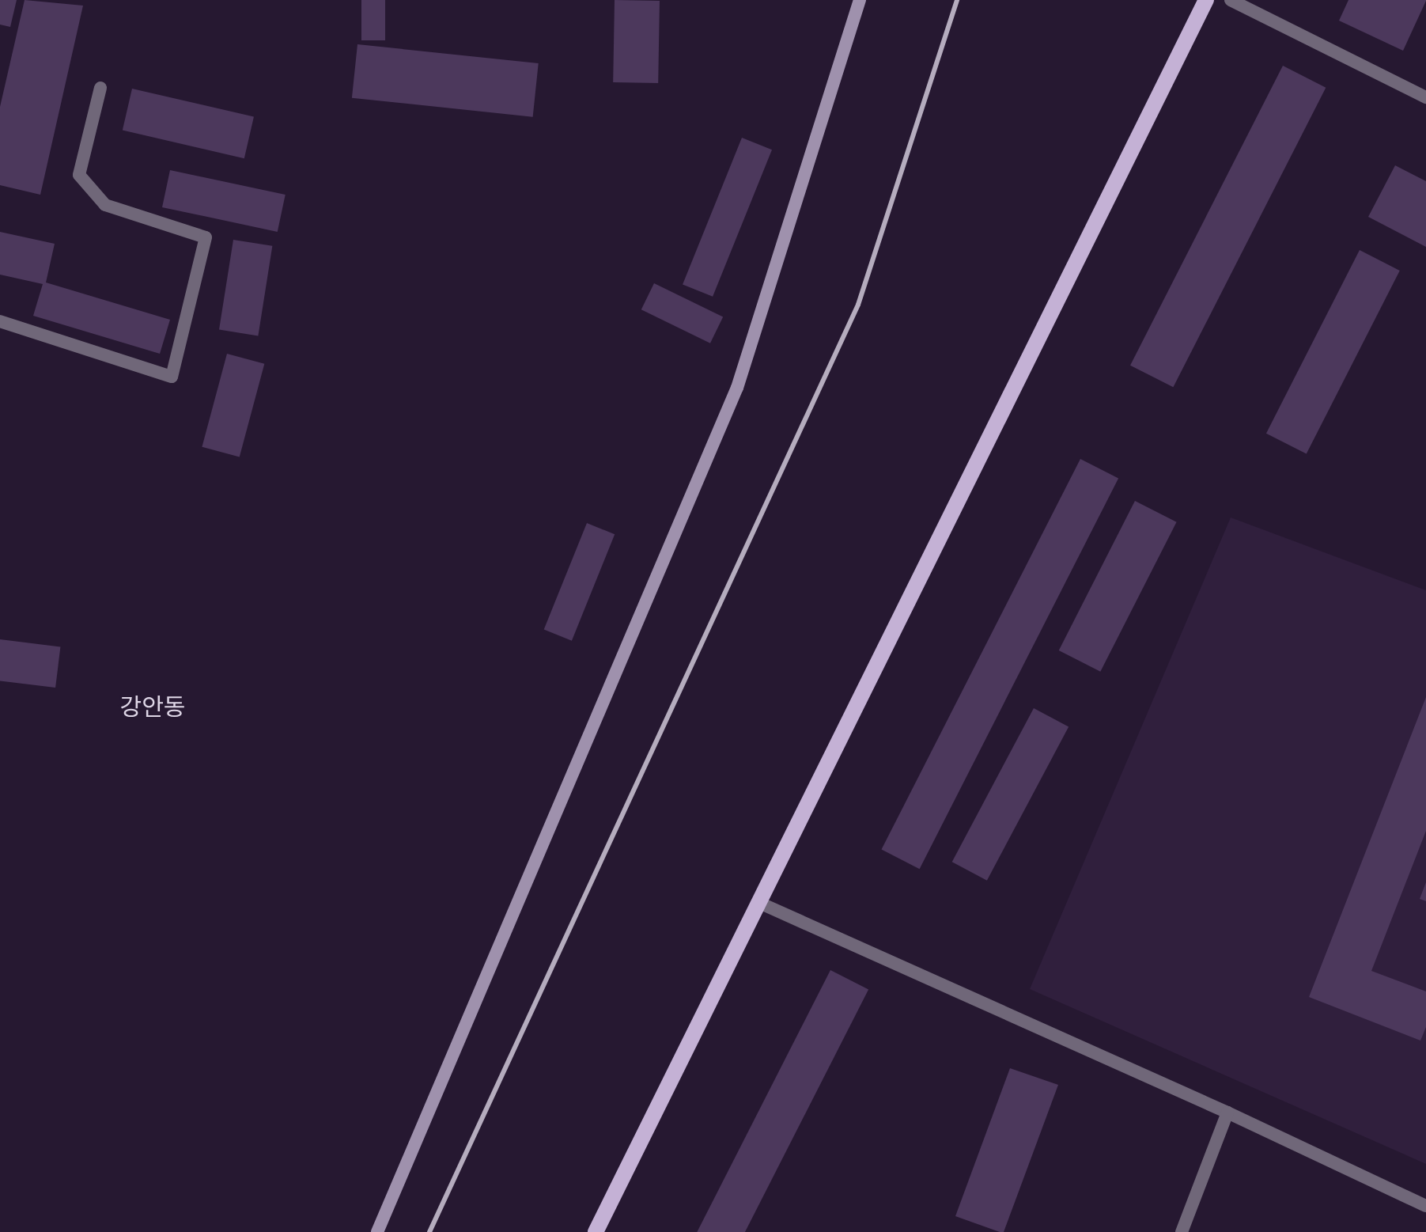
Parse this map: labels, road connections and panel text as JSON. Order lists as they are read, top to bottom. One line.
{"districts":["강안동"]}
